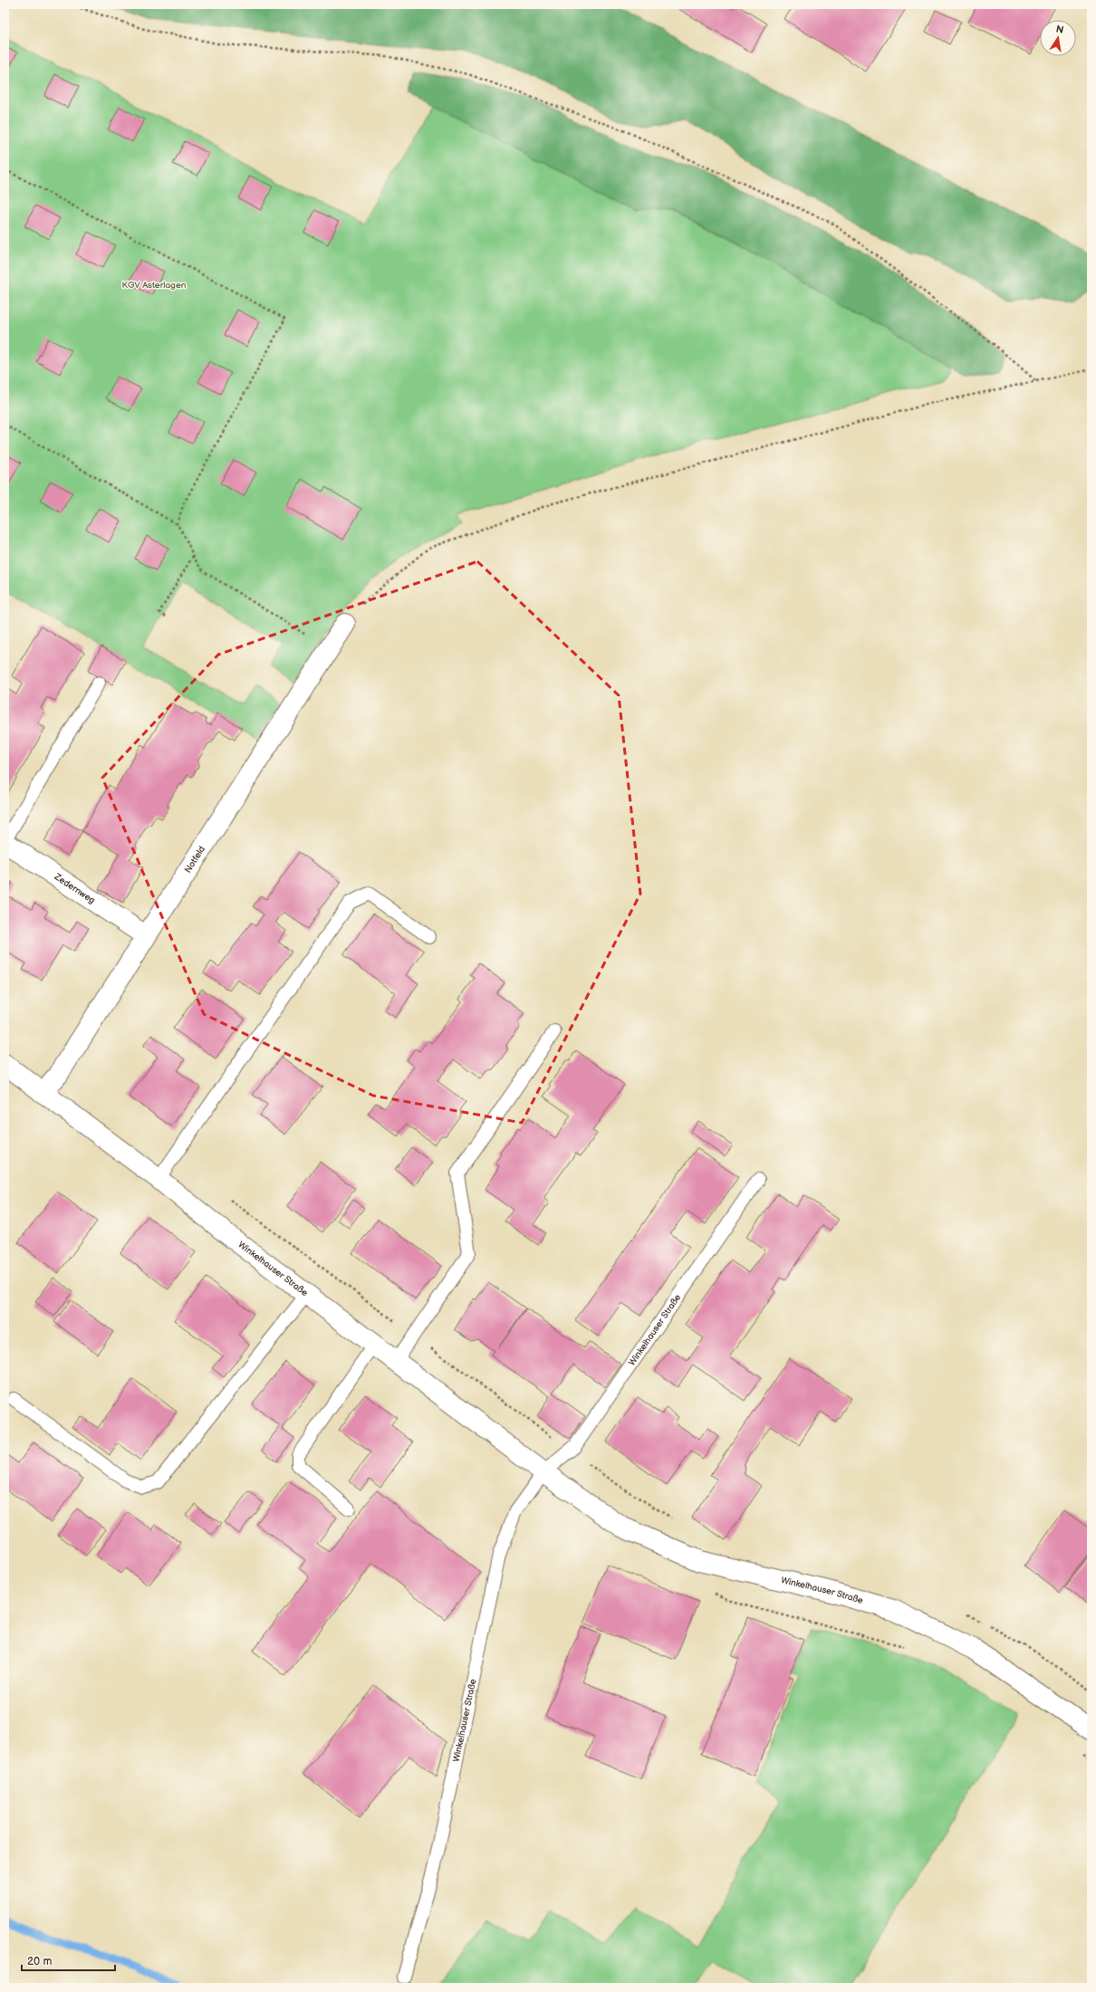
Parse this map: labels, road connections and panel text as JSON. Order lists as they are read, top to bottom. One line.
{"streets":{"street":["Notfeld","Zedernweg","Winkelhauser Straße"]},"crossings":[["Notfeld","Zedernweg"],["Notfeld","Winkelhauser Straße"]],"parks":["KGV Asterlagen"],"scale_bar":"20 m","north":"top"}
